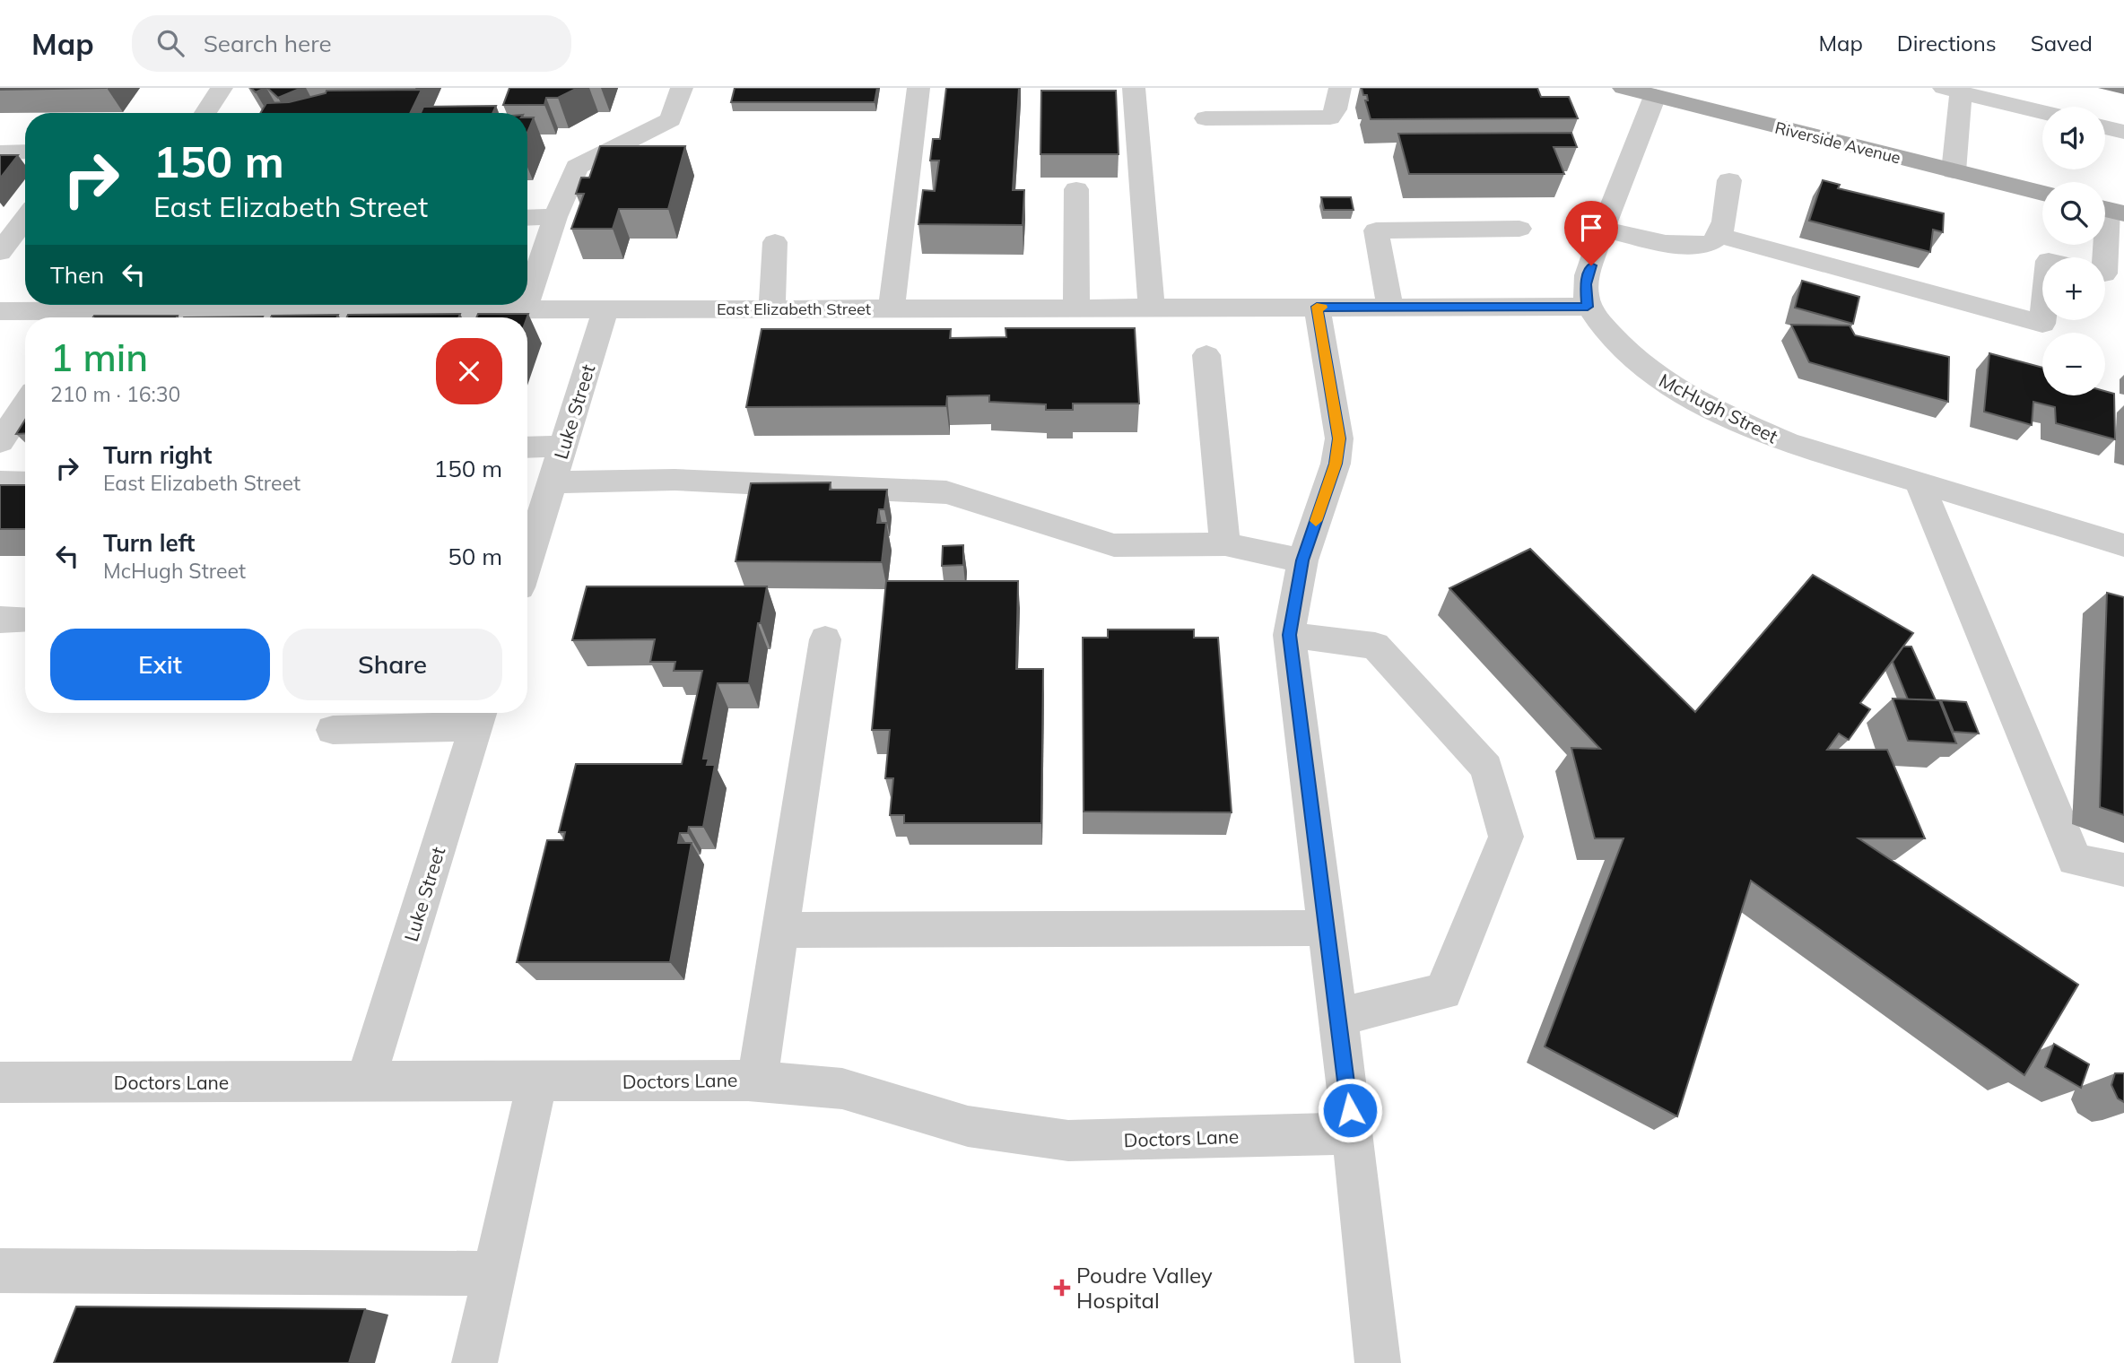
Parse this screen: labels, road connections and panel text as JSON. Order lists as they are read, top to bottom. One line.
{"streets":{"main road":["Riverside Avenue"],"street":["East Elizabeth Street","McHugh Street","Luke Street","Doctors Lane"]},"crossings":[["East Elizabeth Street","McHugh Street"],["East Elizabeth Street","Luke Street"],["Luke Street","Doctors Lane"]],"places":{"health":["Poudre Valley Hospital"]},"page":{"header":"Map","search":"Search here","nav":["Map","Directions","Saved"],"map_buttons":["+","−"],"turn":["150 m","East Elizabeth Street"],"then":"Then","heading":["1 min","210 m · 16:30"],"list":[{"name":"Turn right","note":"East Elizabeth Street","value":"150 m"},{"name":"Turn left","note":"McHugh Street","value":"50 m"}],"buttons":["Exit","Share"]}}
